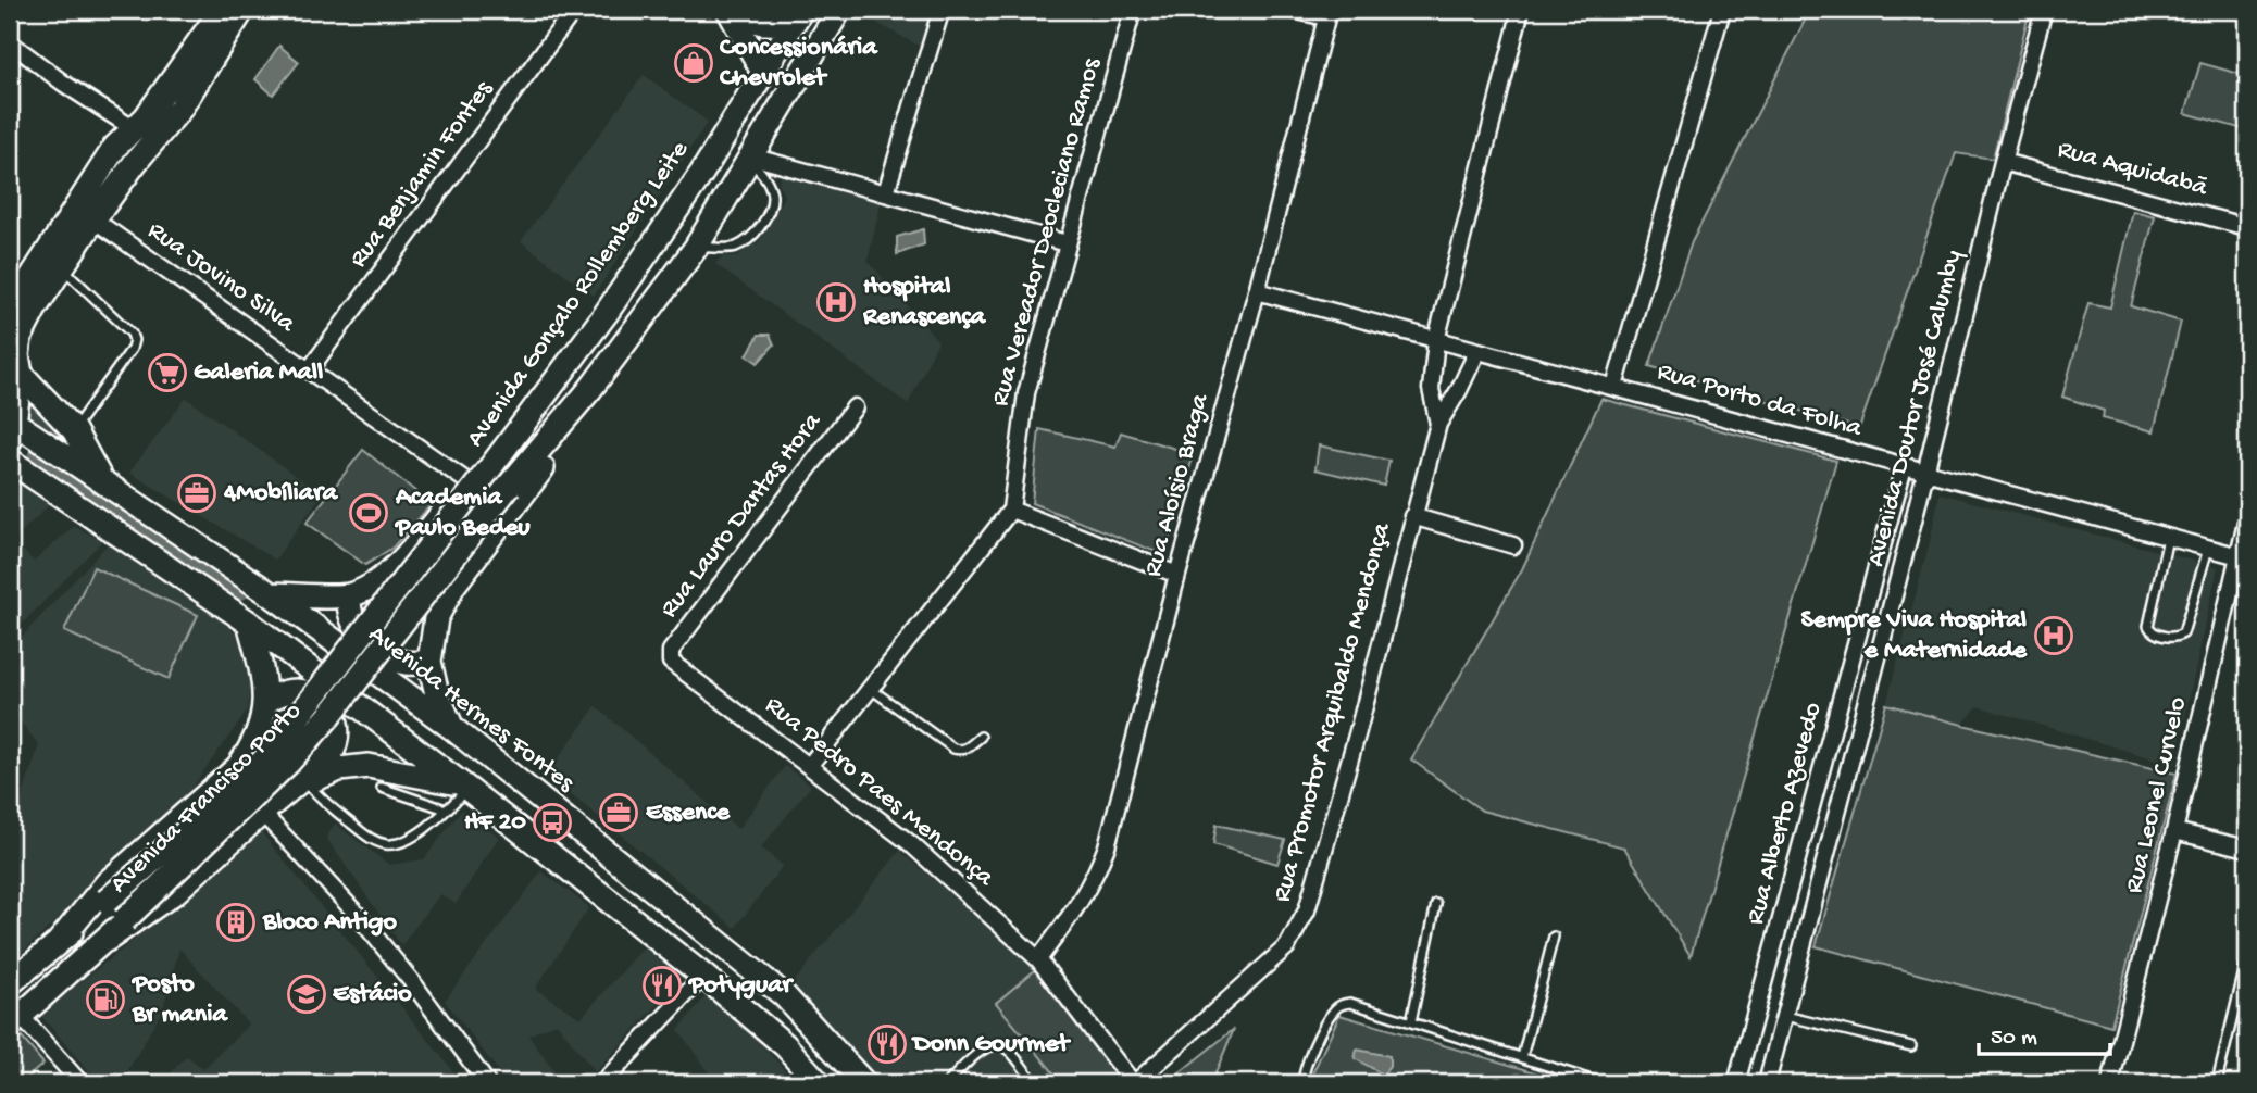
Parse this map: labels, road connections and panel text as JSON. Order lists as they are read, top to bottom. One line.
{"streets":{"main road":["Avenida Gonçalo Rollemberg Leite","Avenida Hermes Fontes","Avenida Francisco Porto"],"street":["Rua Aquidabã","Rua Benjamin Fontes","Rua Vereador Deocleciano Ramos","Rua Jovino Silva","Rua Porto da Folha","Avenida Doutor José Calumby","Rua Aloísio Braga","Rua Lauro Dantas Hora","Rua Promotor Arquibaldo Mendonça","Rua Pedro Paes Mendonça","Rua Leonel Curvelo","Rua Alberto Azevedo"]},"crossings":[["Rua Aquidabã","Avenida Doutor José Calumby"],["Rua Benjamin Fontes","Rua Jovino Silva"],["Avenida Gonçalo Rollemberg Leite","Avenida Francisco Porto"],["Rua Porto da Folha","Avenida Doutor José Calumby"],["Rua Porto da Folha","Rua Aloísio Braga"],["Rua Porto da Folha","Rua Promotor Arquibaldo Mendonça"],["Rua Porto da Folha","Rua Leonel Curvelo"],["Rua Porto da Folha","Rua Alberto Azevedo"],["Rua Aloísio Braga","Rua Pedro Paes Mendonça"],["Rua Lauro Dantas Hora","Rua Pedro Paes Mendonça"],["Rua Promotor Arquibaldo Mendonça","Rua Pedro Paes Mendonça"]],"places":{"shop":["Concessionária Chevrolet"],"hospital":["Hospital Renascença","Sempre Viva Hospital e Maternidade"],"supermarket":["Galeria Mall"],"office":["4Mobíliara","Essence"],"sports":["Academia Paulo Bedeu"],"bus stop":["HF 20"],"building":["Bloco Antigo"],"restaurant":["Potyguar","Donn Gourmet"],"school or university":["Estácio"],"fuel station":["Posto Br mania"]},"scale_bar":"50 m"}
